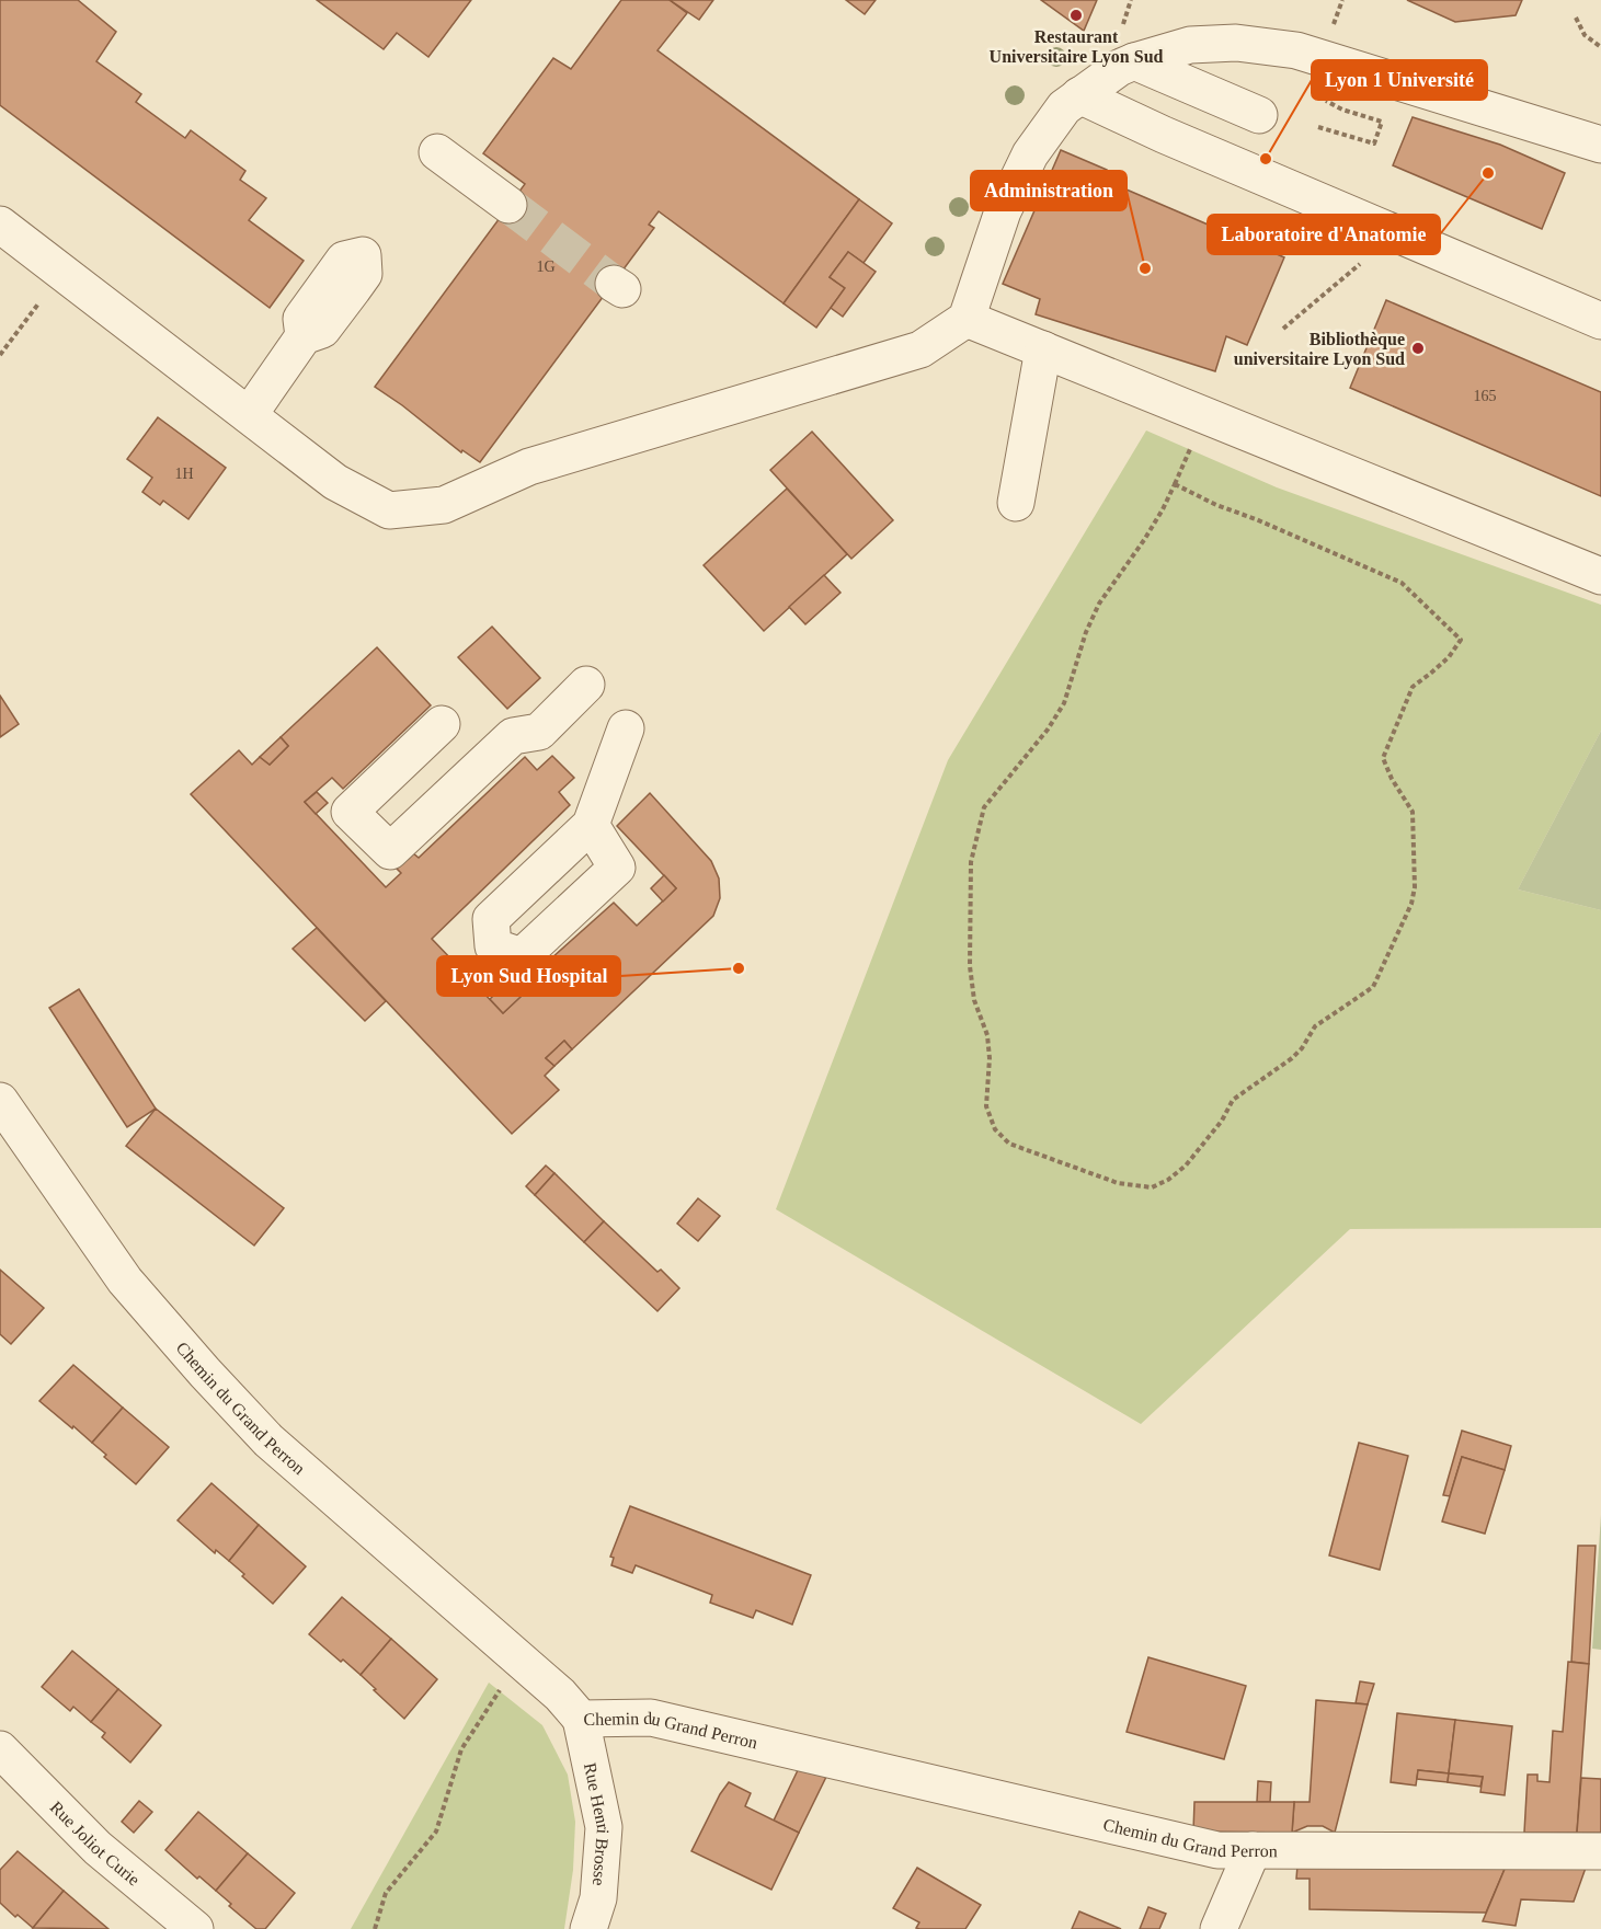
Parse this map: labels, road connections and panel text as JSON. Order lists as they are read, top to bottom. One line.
{"streets":{"street":["Chemin du Grand Perron","Rue Henri Brosse","Rue Joliot Curie"]},"crossings":[["Chemin du Grand Perron","Rue Henri Brosse"]],"places":["Restaurant Universitaire Lyon Sud","Lyon 1 Université","Laboratoire d'Anatomie","Administration","Bibliothèque universitaire Lyon Sud","Lyon Sud Hospital"],"house_numbers":["1G","165","1H"]}
